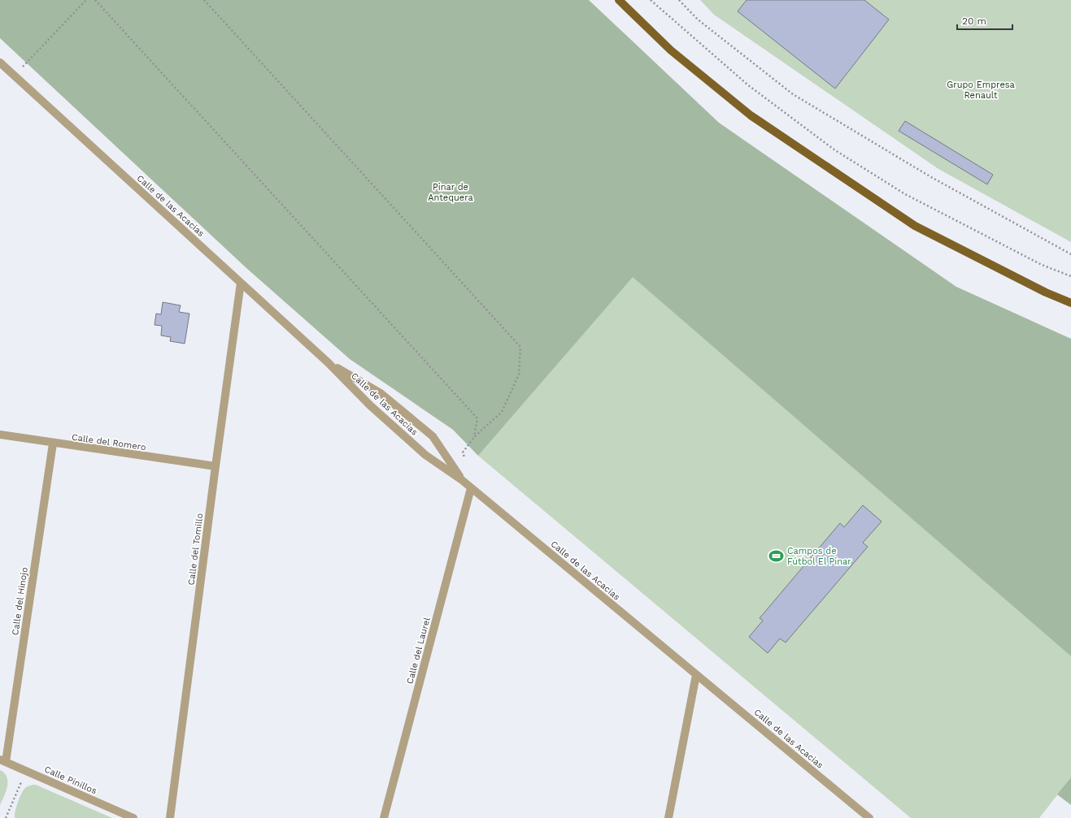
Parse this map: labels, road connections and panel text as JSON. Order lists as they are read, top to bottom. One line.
{"streets":{"street":["Calle de las Acacias","Calle del Romero","Calle del Tomillo","Calle del Hinojo","Calle del Laurel","Calle Pinillos"]},"crossings":[["Calle de las Acacias","Calle del Tomillo"],["Calle de las Acacias","Calle del Laurel"],["Calle del Romero","Calle del Tomillo"],["Calle del Romero","Calle del Hinojo"],["Calle del Hinojo","Calle Pinillos"]],"parks":["Grupo Empresa Renault","Pinar de Antequera"],"places":{"sports":["Campos de Fútbol El Pinar"]},"scale_bar":"20 m"}
